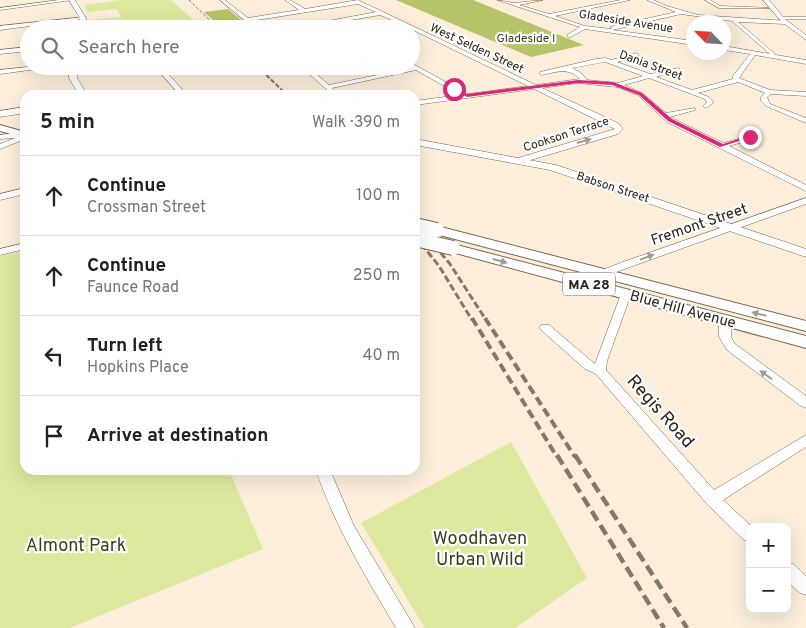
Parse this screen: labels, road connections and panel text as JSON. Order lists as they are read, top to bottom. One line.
{"streets":{"highway":["MA 28","Blue Hill Avenue"],"main road":["Babson Street"],"street":["Gladeside Avenue","West Selden Street","Dania Street","Cookson Terrace","Fremont Street","Regis Road"]},"crossings":[["West Selden Street","Cookson Terrace"],["Cookson Terrace","Babson Street"],["Babson Street","Fremont Street"],["Fremont Street","Blue Hill Avenue"]],"one_way":["Fremont Street"],"parks":["Gladeside I","Woodhaven Urban Wild","Almont Park"],"north":"top left","page":{"search":"Search here","heading":["5 min","Walk · 390 m"],"list":[["Continue","Crossman Street","100 m"],["Continue","Faunce Road","250 m"],["Turn left","Hopkins Place","40 m"],"Arrive at destination"],"map_buttons":["+","−"]}}
